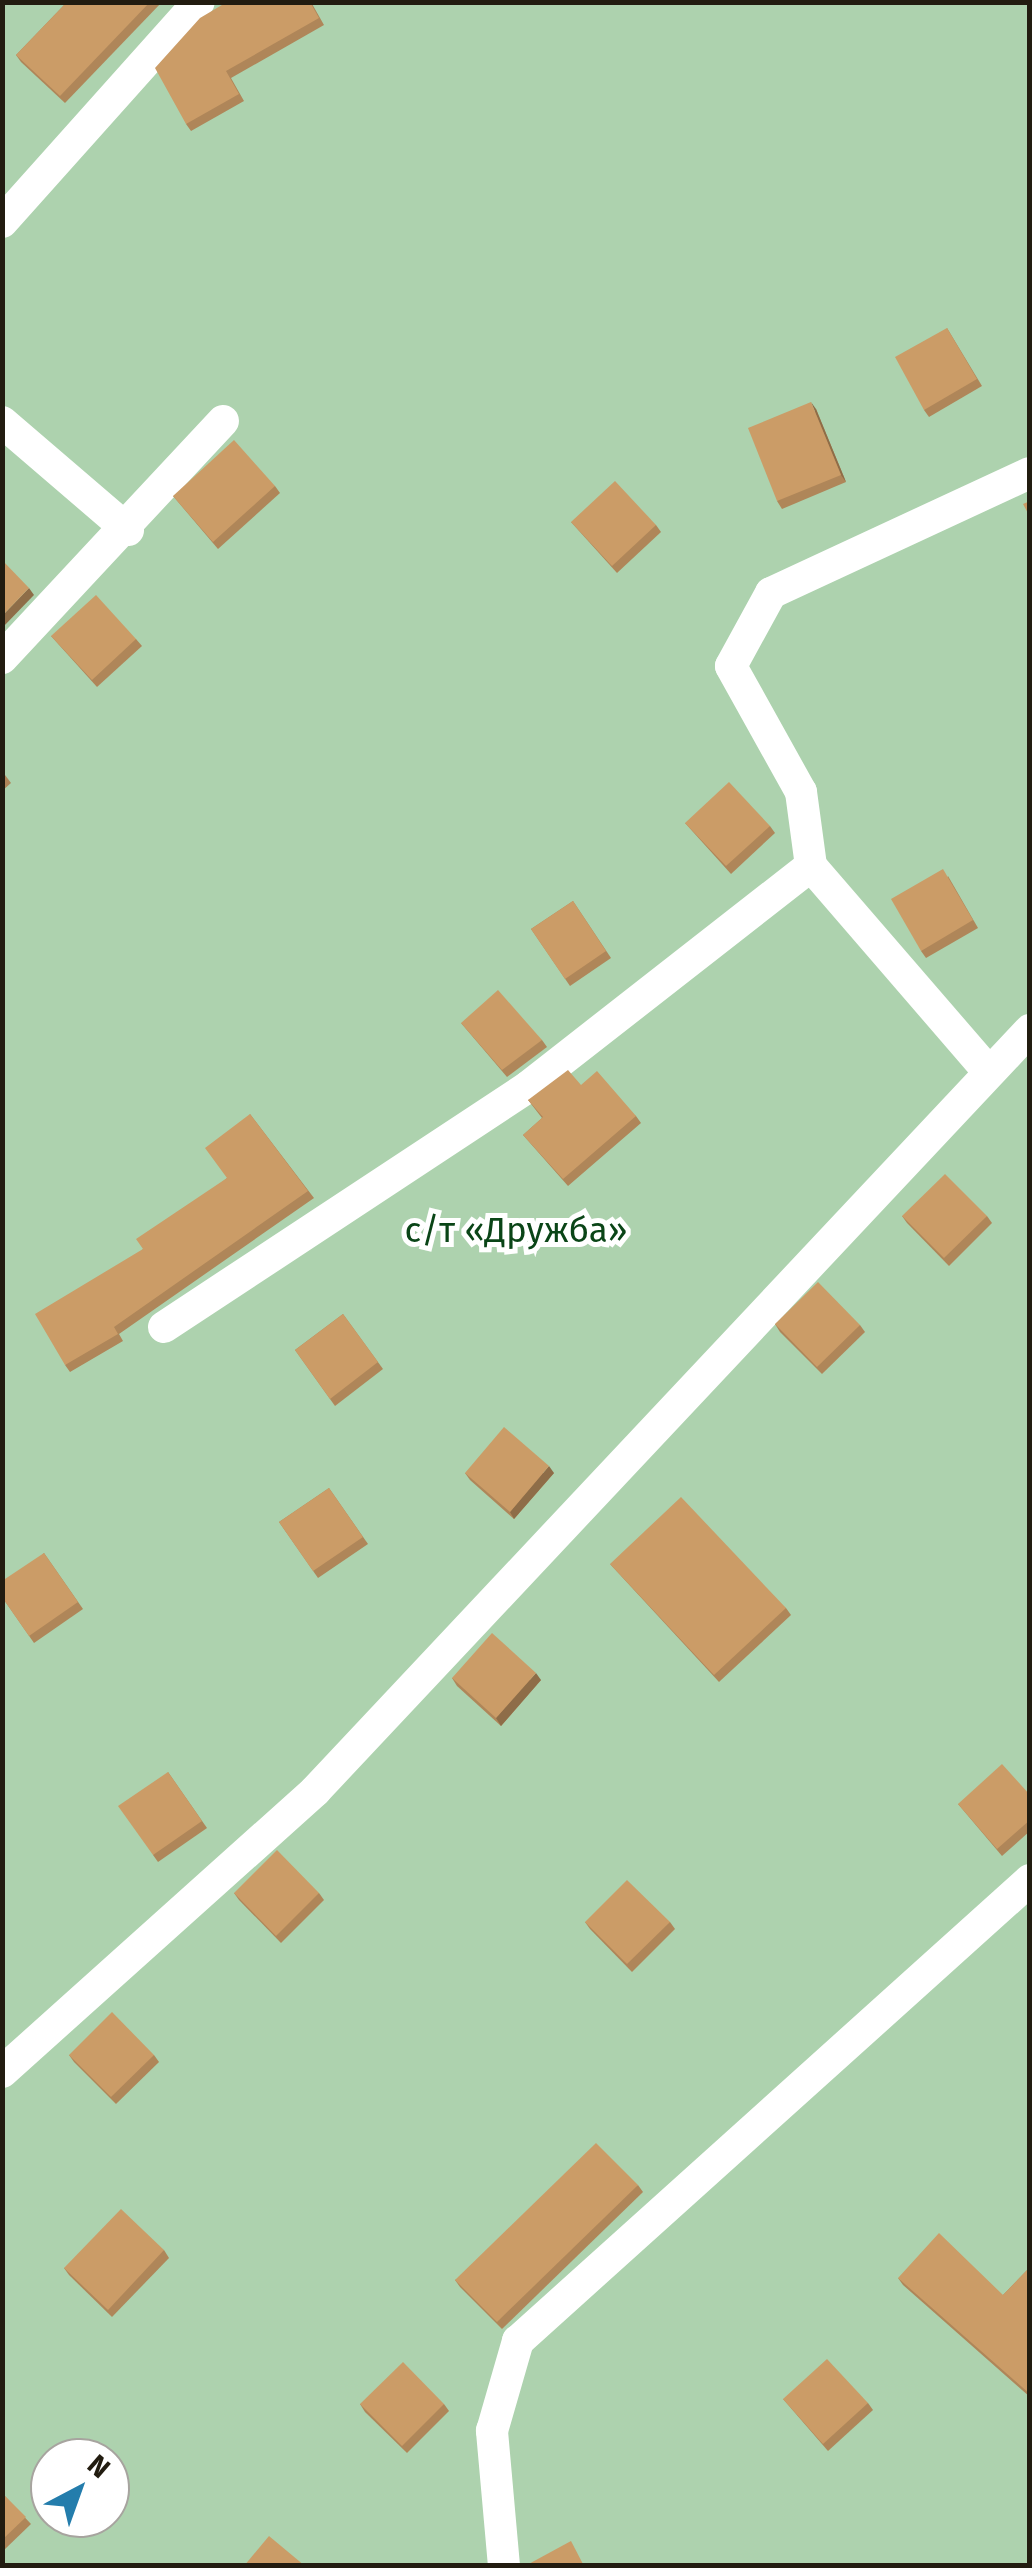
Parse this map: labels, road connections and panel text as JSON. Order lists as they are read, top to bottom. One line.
{"parks":["с/т «Дружба»"],"north":"top right"}
